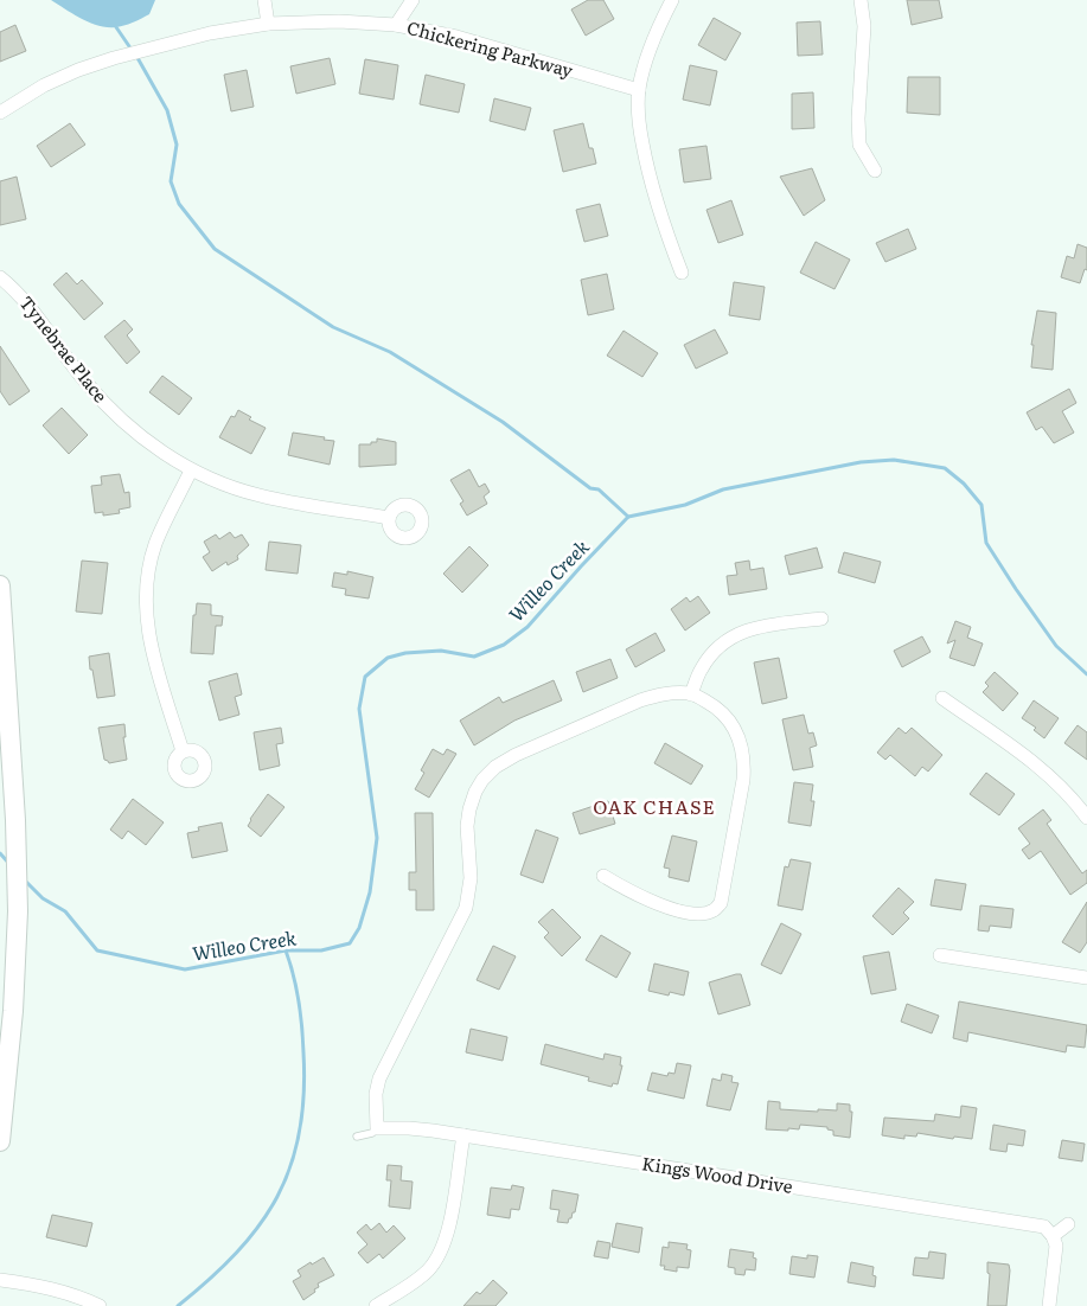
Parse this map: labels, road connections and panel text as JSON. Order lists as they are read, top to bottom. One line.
{"streets":{"street":["Chickering Parkway","Tynebrae Place","Kings Wood Drive"]},"districts":["OAK CHASE"],"water":["Willeo Creek"]}
